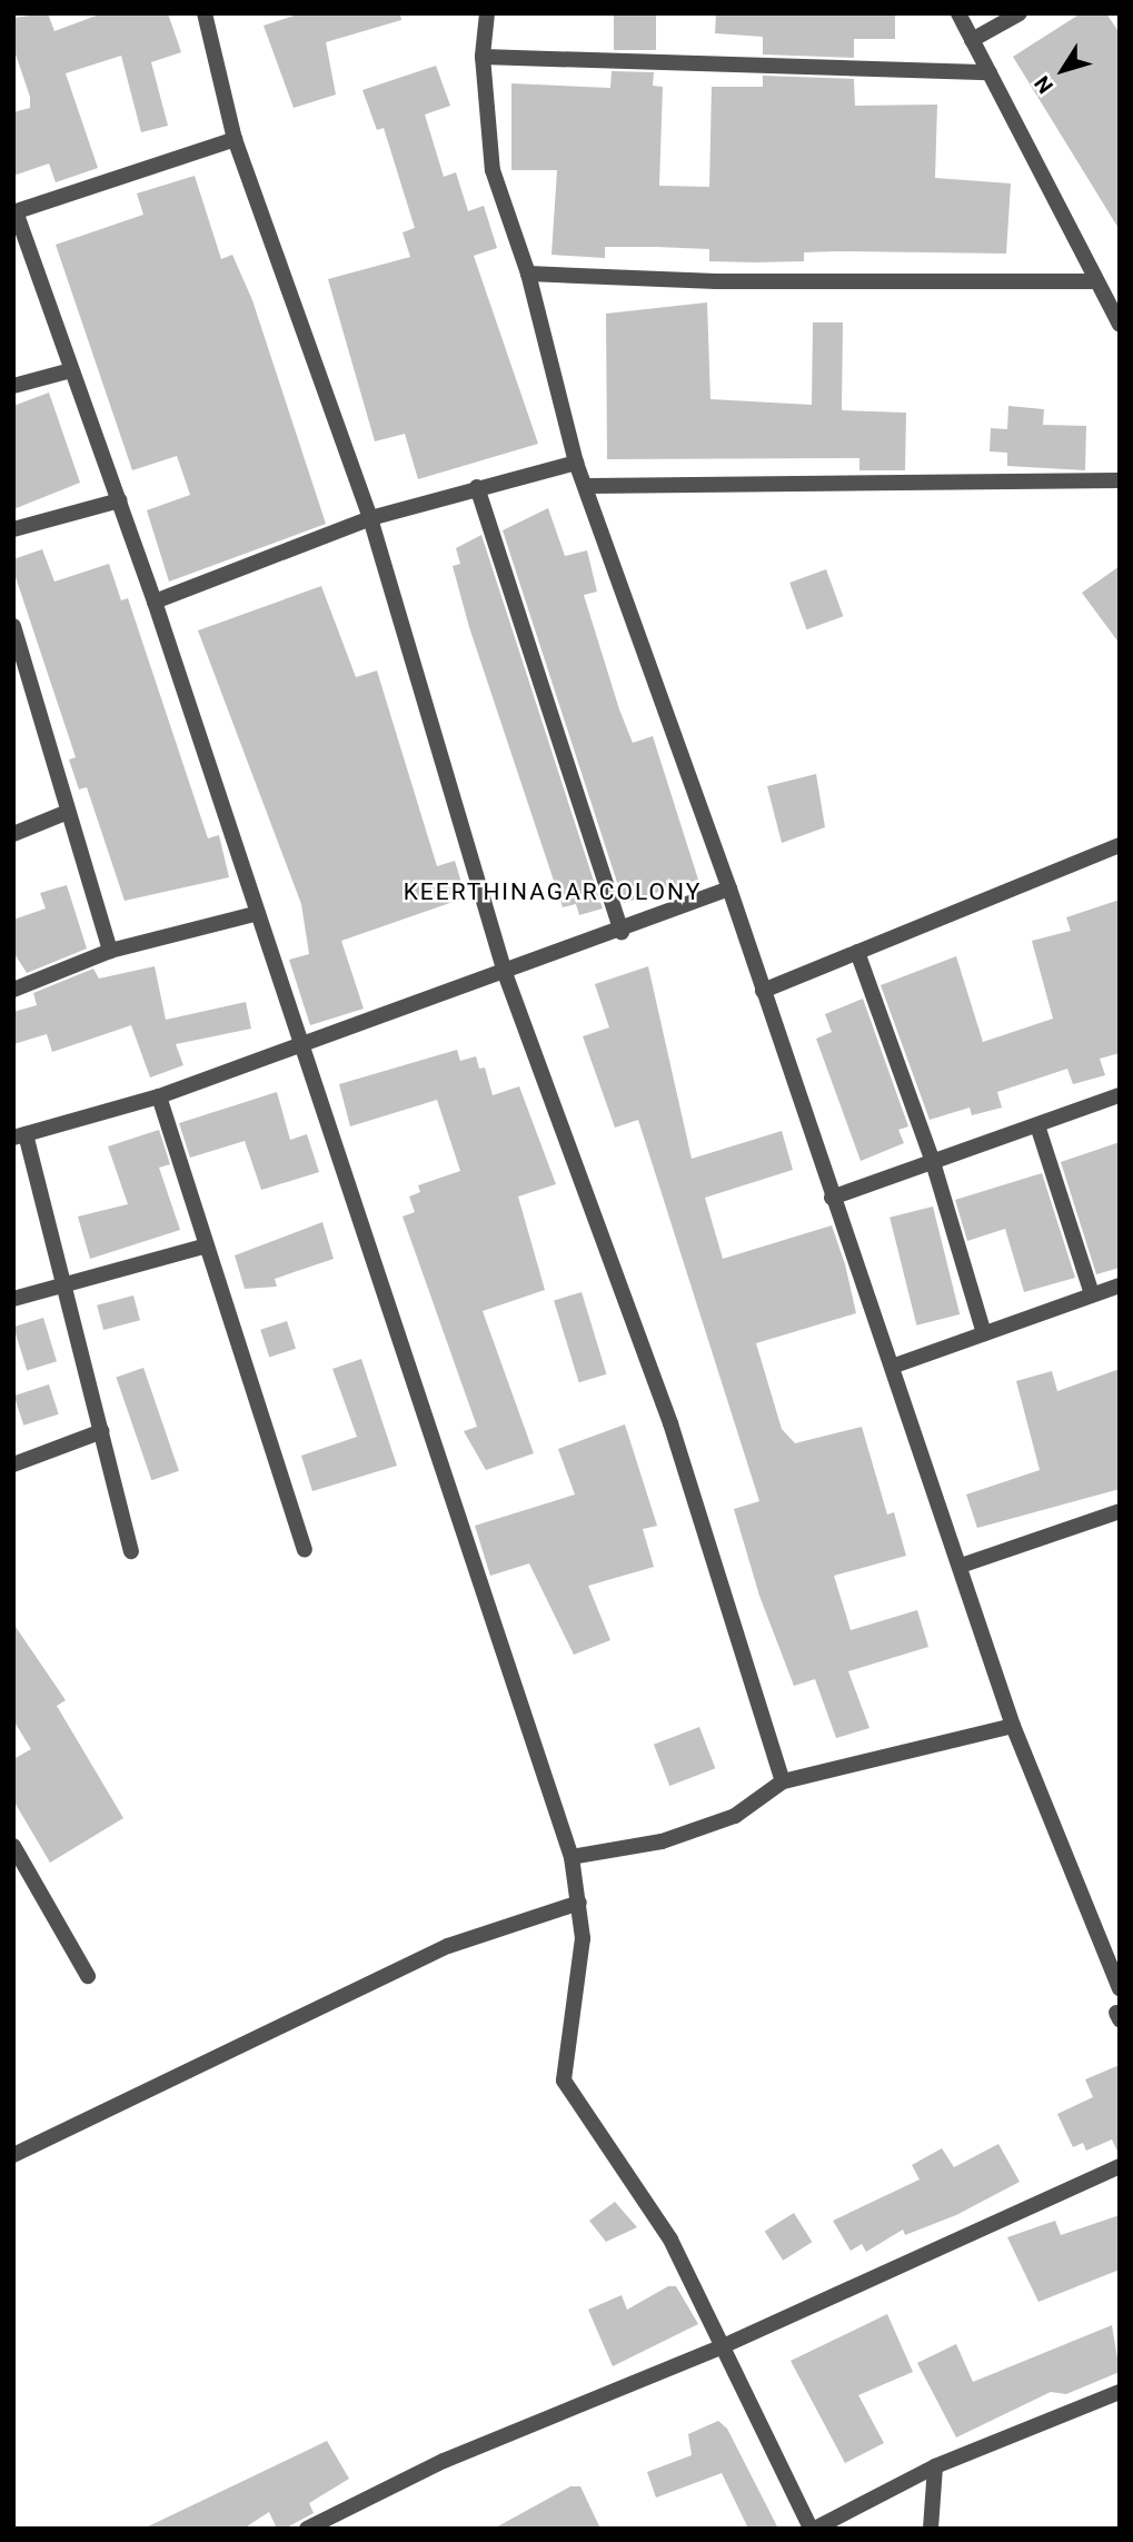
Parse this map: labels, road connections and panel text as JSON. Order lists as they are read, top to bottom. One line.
{"districts":["KEERTHINAGARCOLONY"],"north":"bottom left"}
